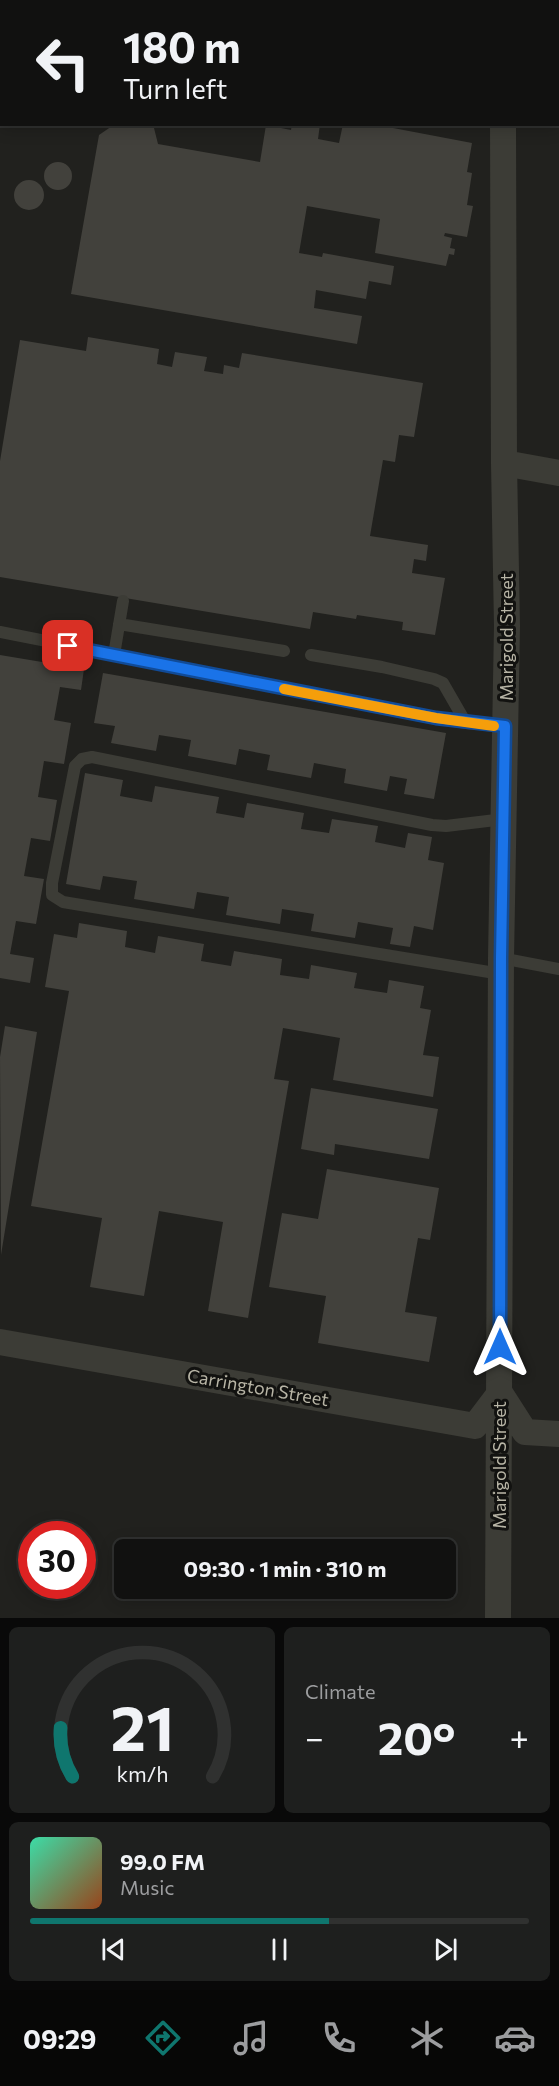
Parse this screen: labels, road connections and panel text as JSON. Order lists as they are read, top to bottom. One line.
{"streets":{"street":["Marigold Street","Carrington Street"]},"crossings":[["Marigold Street","Carrington Street"]],"page":{"turn":["180 m","Turn left"],"limit":"30","trip":"09:30 · 1 min · 310 m","tile":"Climate","heat":["−","20°","+"],"song":["99.0 FM","Music"],"tabs":"09:29","gauge":["21","km/h"]}}
